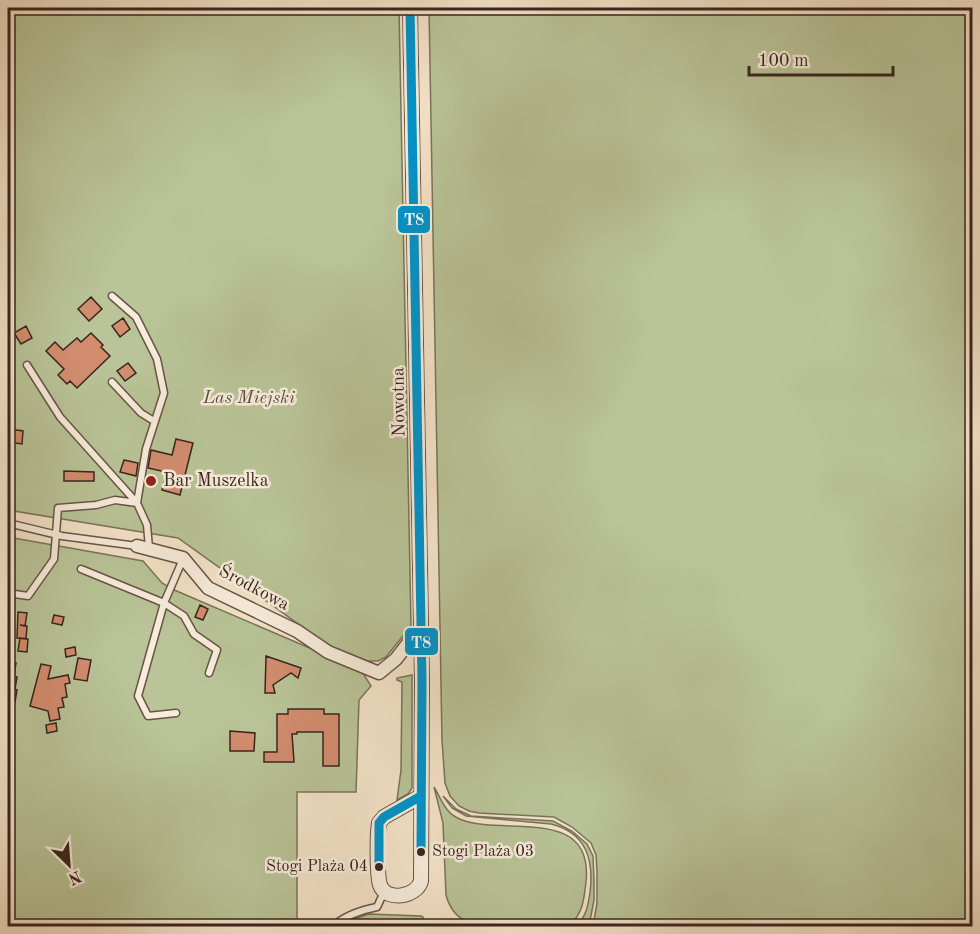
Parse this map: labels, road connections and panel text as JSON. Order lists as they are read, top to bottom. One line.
{"streets":{"street":["Nowotna","Środkowa"]},"crossings":[["Nowotna","Środkowa"]],"parks":["Las Miejski"],"places":["Bar Muszelka","Stogi Plaża 03","Stogi Plaża 04"],"lines":["transit line T8"],"scale_bar":"100 m","north":"bottom right"}
